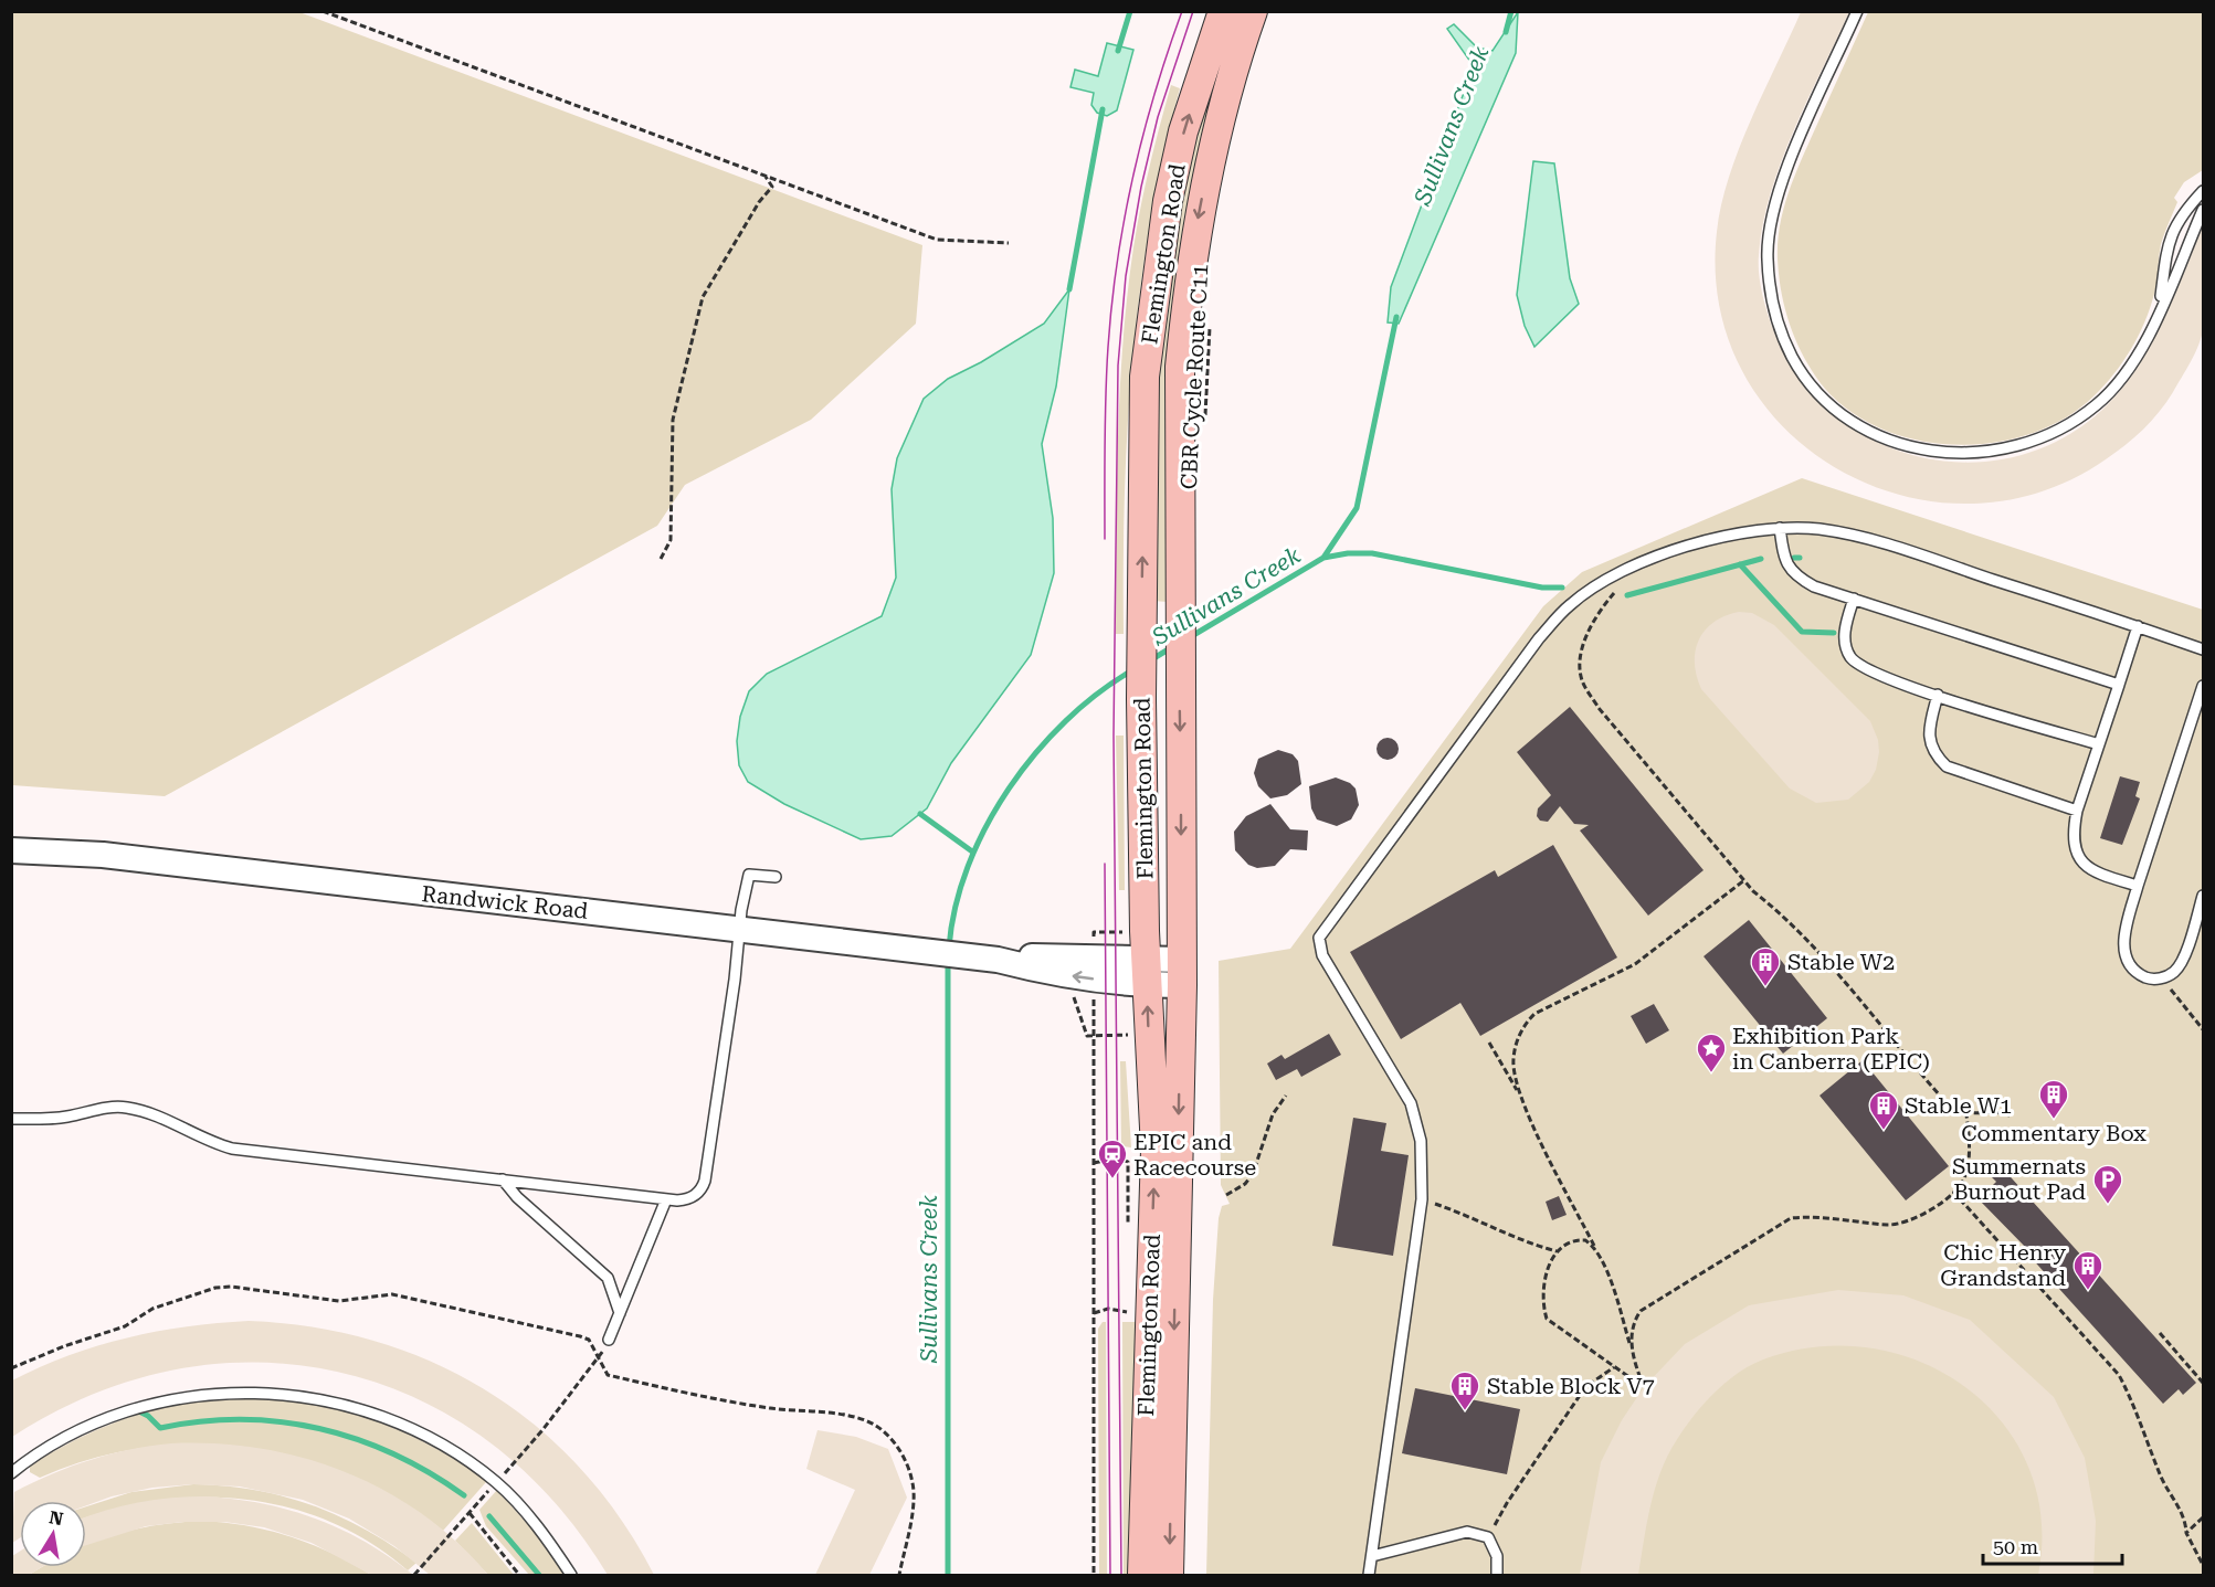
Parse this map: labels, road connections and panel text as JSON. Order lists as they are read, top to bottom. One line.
{"streets":{"main road":["Flemington Road"],"street":["Randwick Road"],"path":["CBR Cycle Route C11"]},"crossings":[["Flemington Road","Randwick Road"]],"water":["Sullivans Creek"],"places":{"building":["Stable W2","Commentary Box","Stable W1","Chic Henry Grandstand","Stable Block V7"],"place":["Exhibition Park in Canberra (EPIC)"],"station":["EPIC and Racecourse"],"parking":["Summernats Burnout Pad"]},"scale_bar":"50 m","north":"top"}
